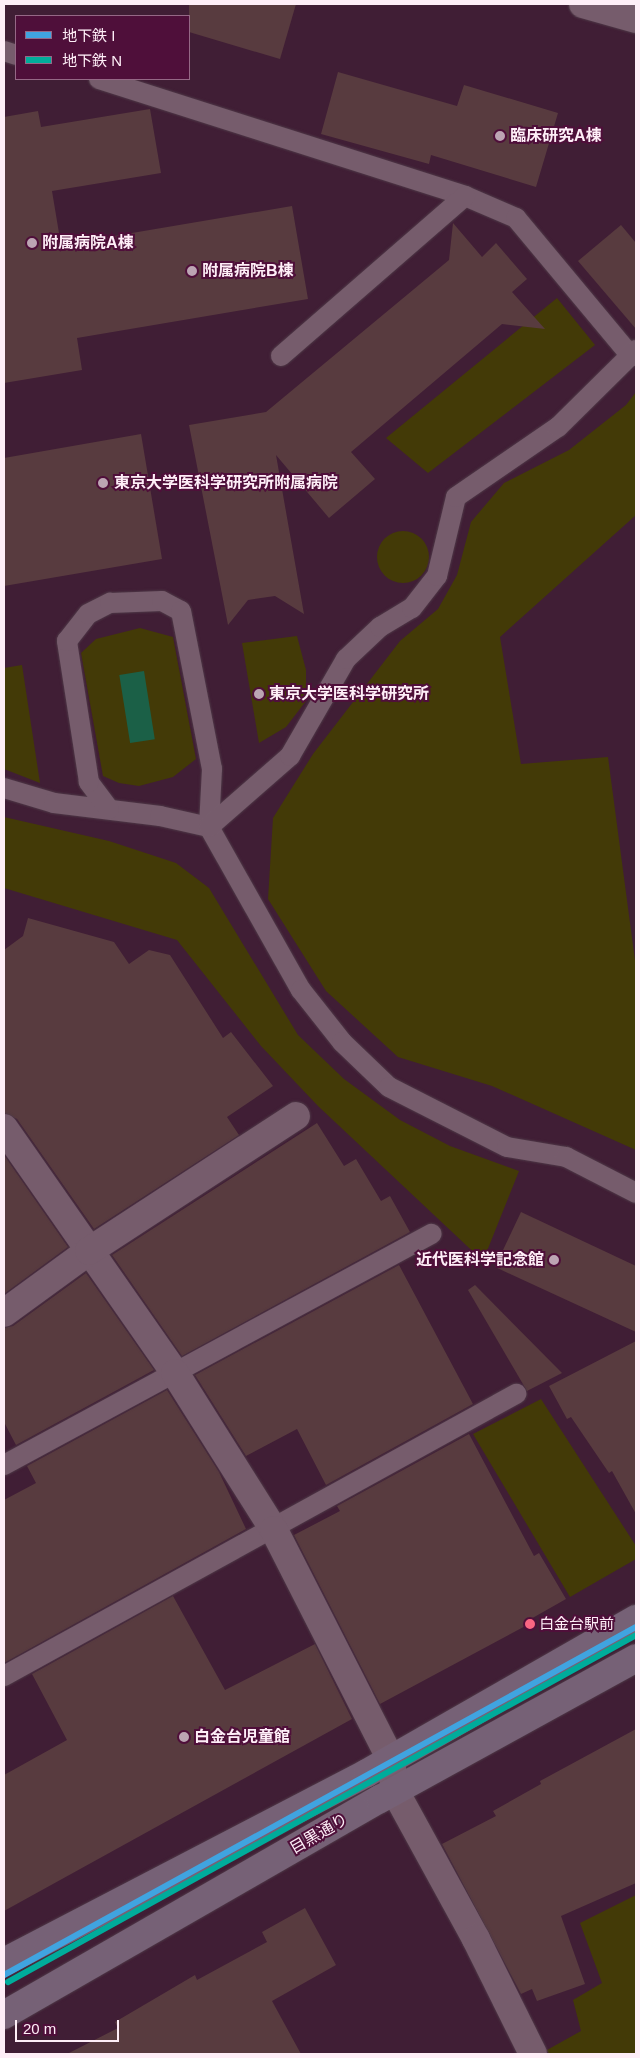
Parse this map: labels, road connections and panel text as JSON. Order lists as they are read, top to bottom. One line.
{"streets":{"main road":["目黒通り"]},"places":["臨床研究A棟","附属病院A棟","附属病院B棟","東京大学医科学研究所附属病院","東京大学医科学研究所","近代医科学記念館","白金台駅前","白金台児童館"],"lines":["metro line I","metro line N"],"legend":["地下鉄 I","地下鉄 N"],"scale_bar":"20 m"}
